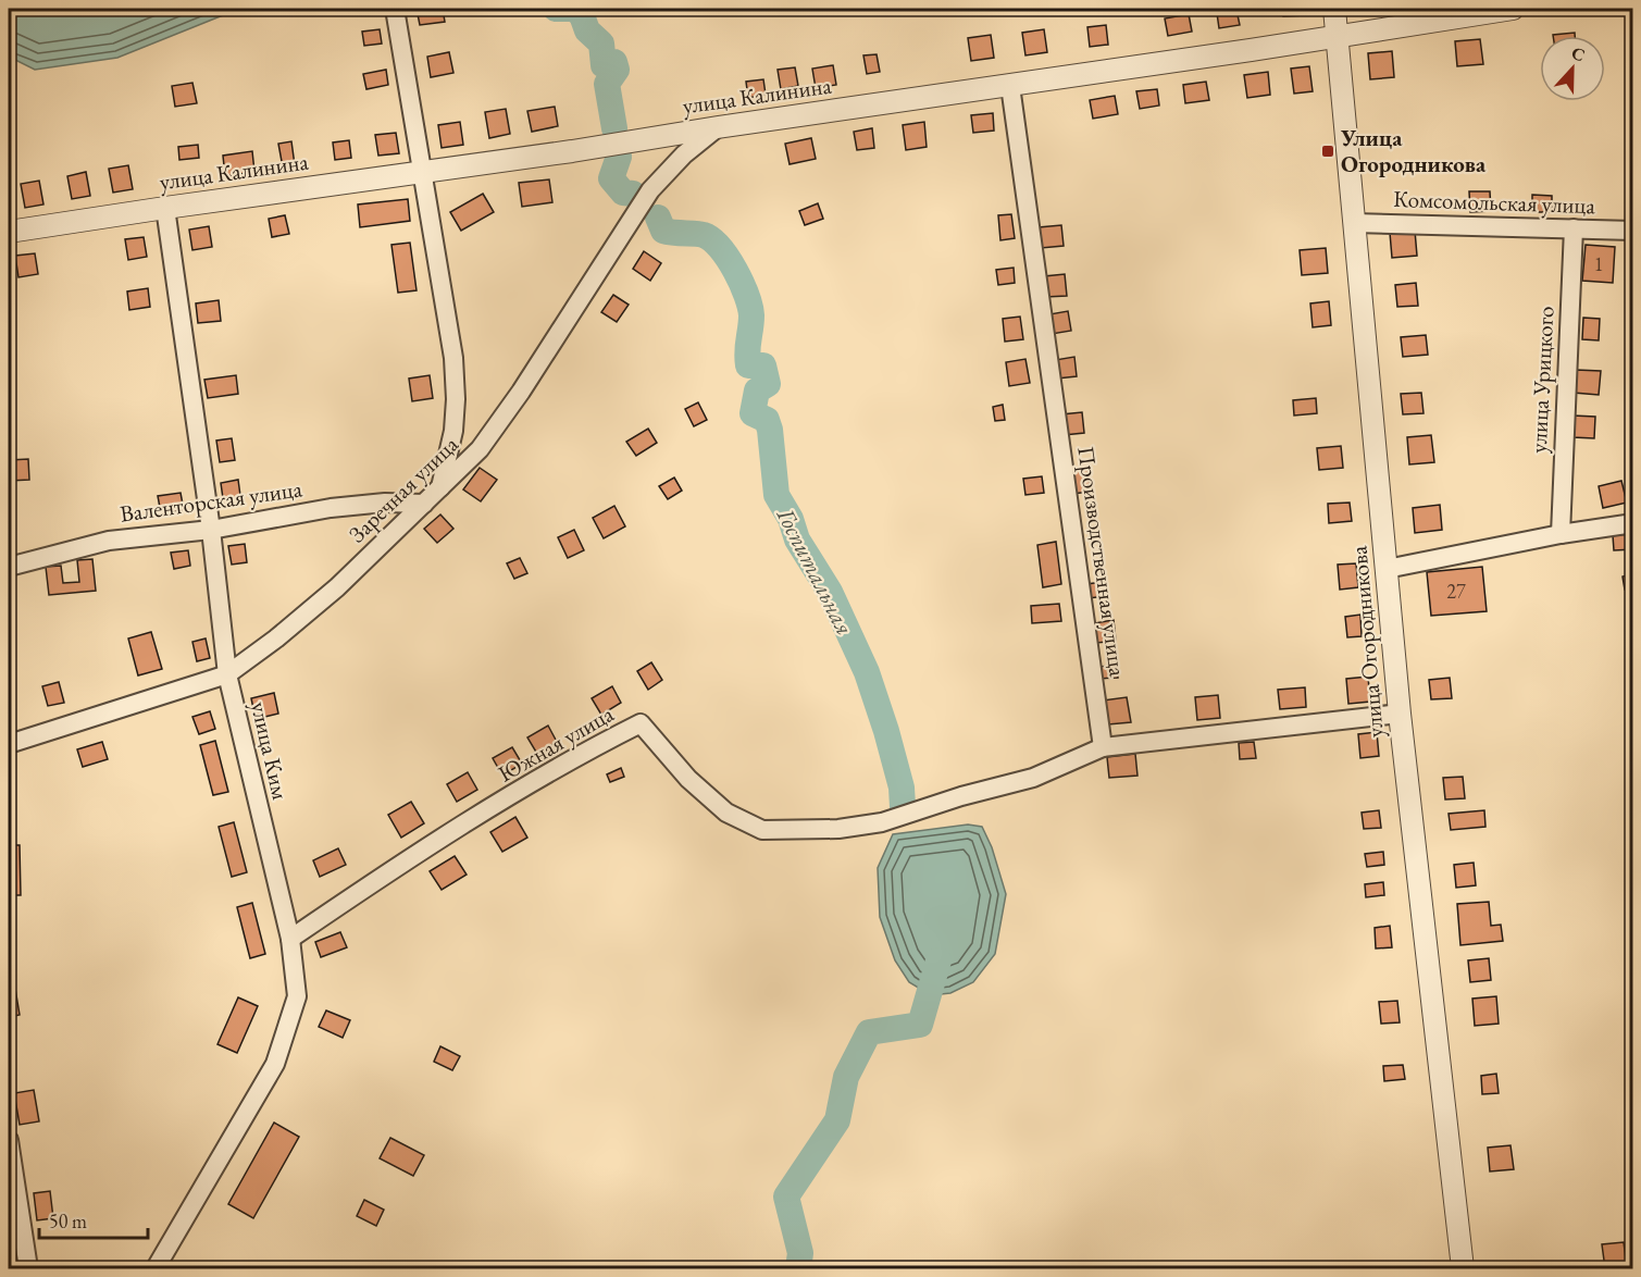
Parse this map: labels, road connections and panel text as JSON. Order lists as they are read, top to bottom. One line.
{"streets":{"street":["улица Калинина","Комсомольская улица","улица Урицкого","Заречная улица","Валенторская улица","Производственная улица","улица Огородникова","Южная улица","улица Ким"]},"crossings":[["улица Калинина","Заречная улица"],["улица Калинина","Производственная улица"],["улица Калинина","улица Огородникова"],["улица Калинина","улица Ким"],["Комсомольская улица","улица Урицкого"],["Комсомольская улица","улица Огородникова"],["Заречная улица","Валенторская улица"],["Заречная улица","улица Ким"],["Валенторская улица","улица Ким"],["Производственная улица","Южная улица"],["Южная улица","улица Ким"]],"water":["Госпитальная"],"places":{"transit":["Улица Огородникова"]},"house_numbers":["1","27"],"scale_bar":"50 m","north":"top"}
